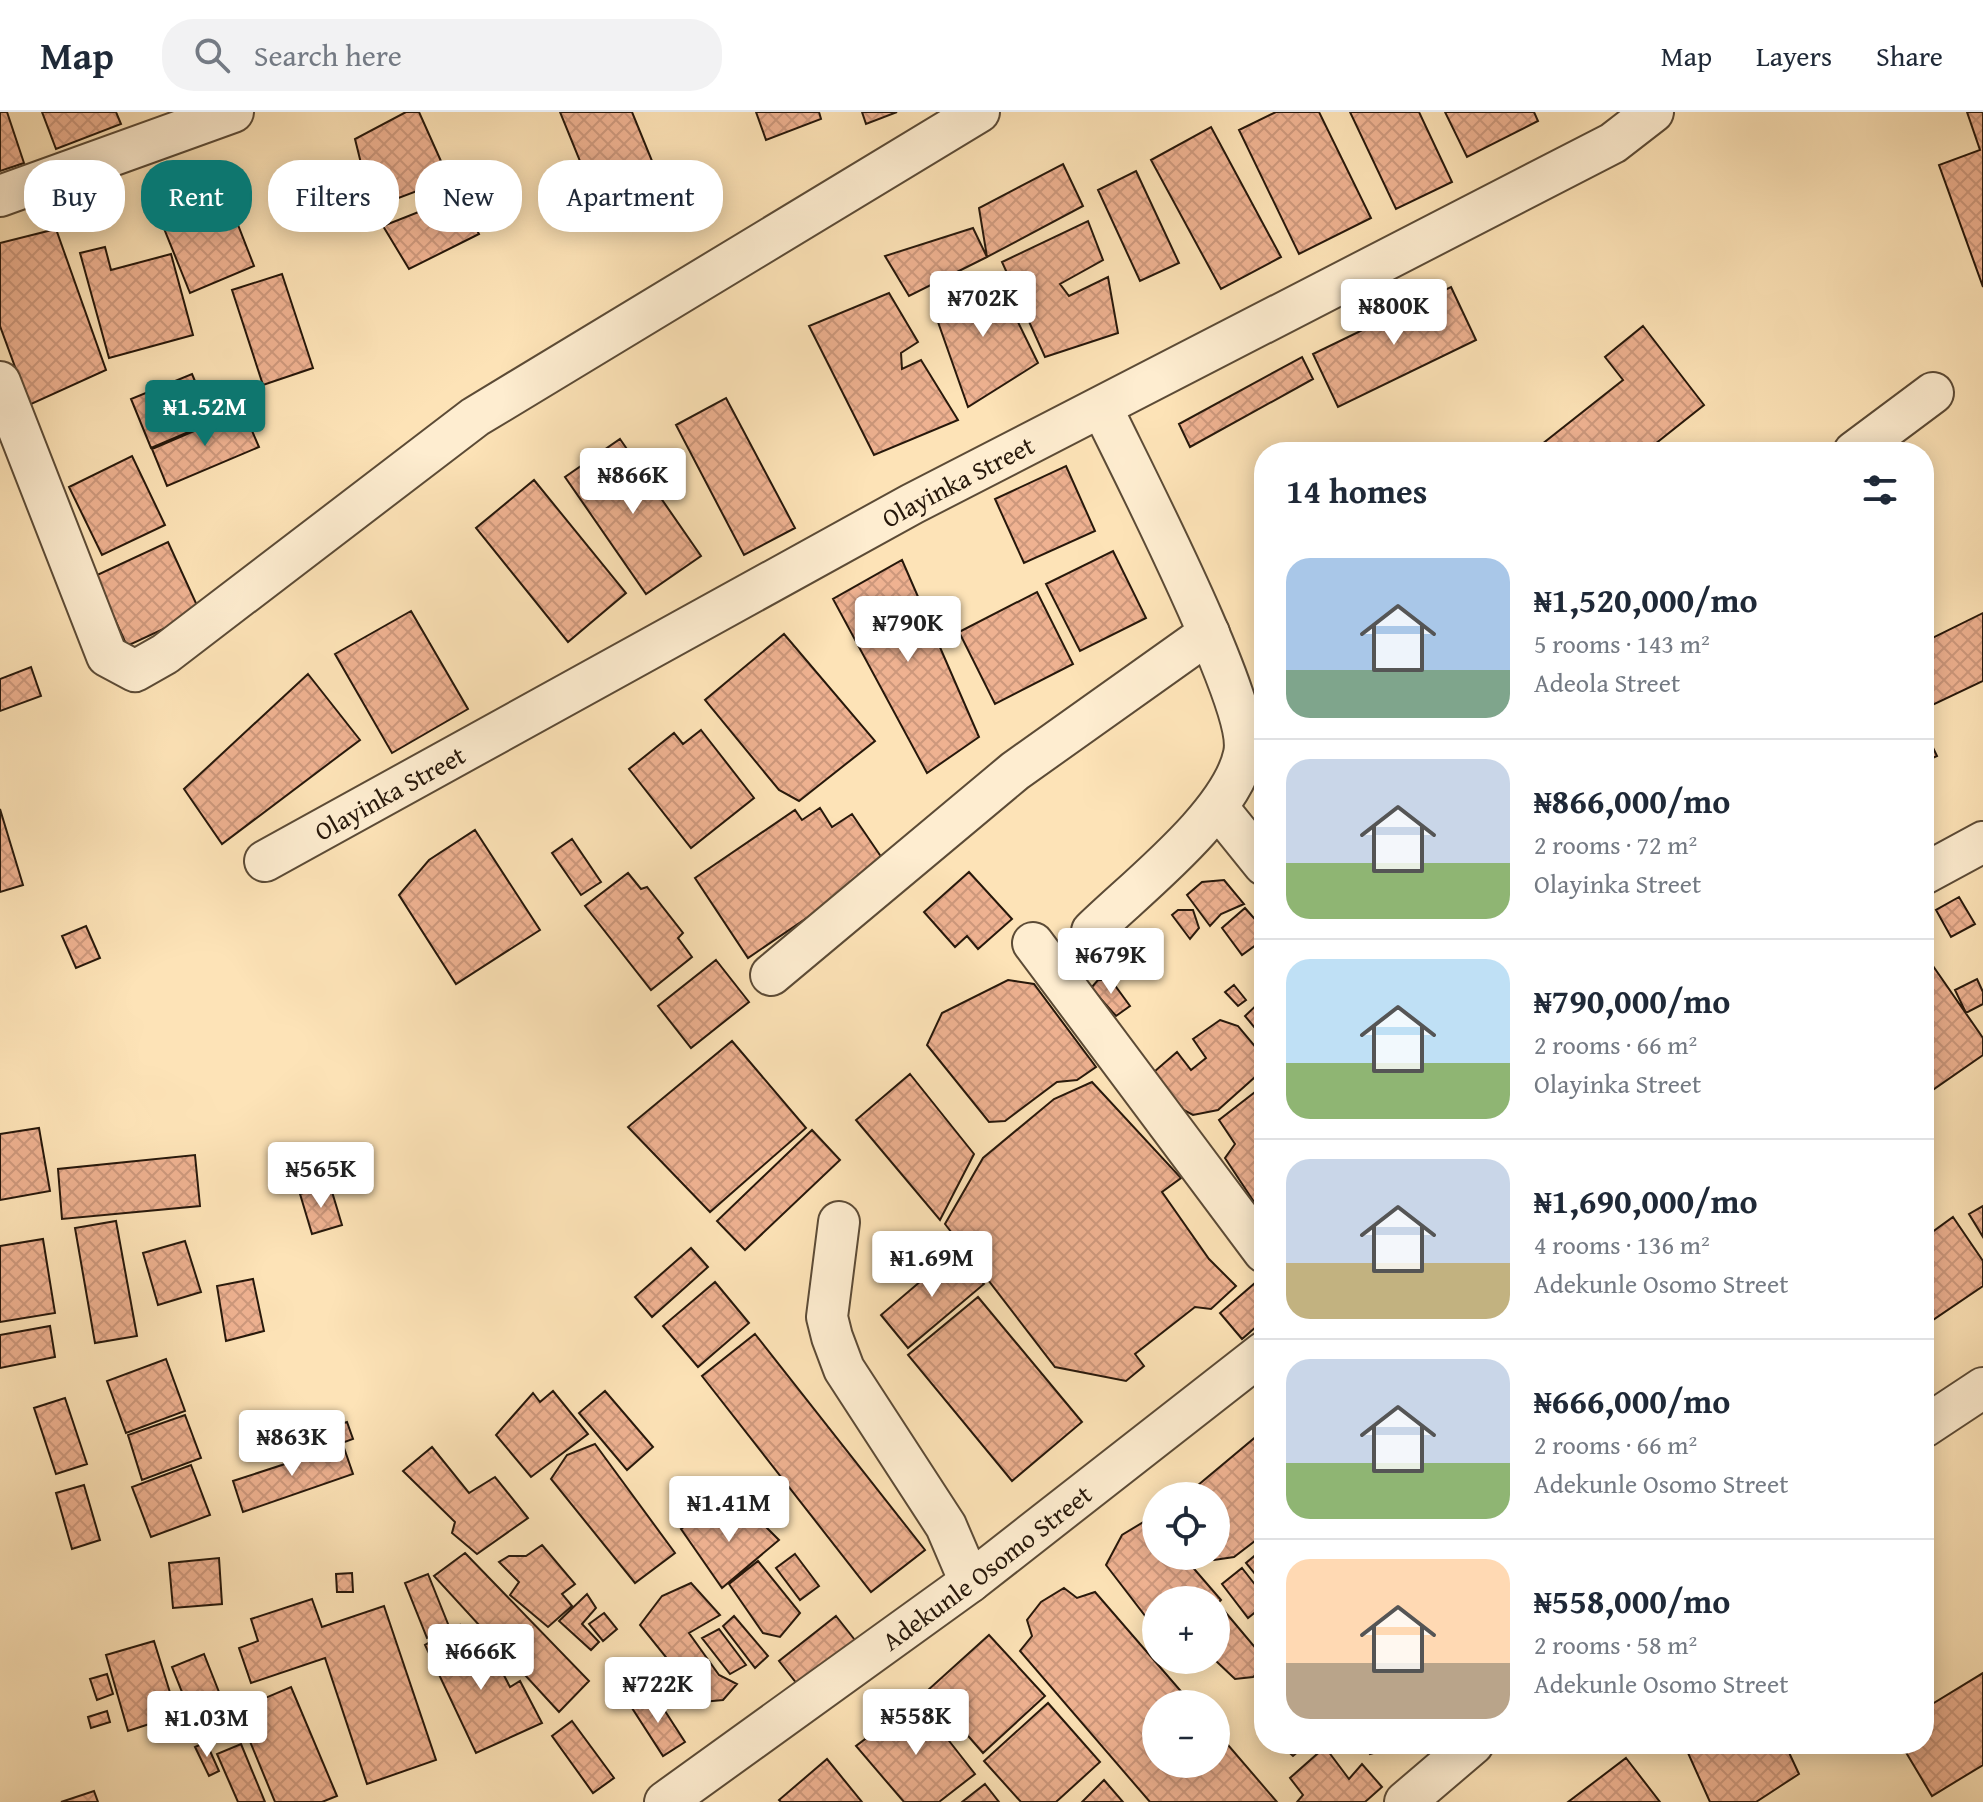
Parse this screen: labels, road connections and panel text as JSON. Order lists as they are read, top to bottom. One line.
{"streets":{"street":["Olayinka Street","Adekunle Osomo Street"]},"page":{"header":"Map","search":"Search here","nav":["Map","Layers","Share"],"chip":["Buy","Rent","Filters","New","Apartment"],"price":["₦702K","₦800K","₦1.52M","₦866K","₦790K","₦679K","₦565K","₦1.69M","₦863K","₦1.41M","₦666K","₦722K","₦558K","₦1.03M"],"heading":"14 homes","list":[{"name":"₦1,520,000/mo","note":"5 rooms · 143 m² · Adeola Street"},{"name":"₦866,000/mo","note":"2 rooms · 72 m² · Olayinka Street"},{"name":"₦790,000/mo","note":"2 rooms · 66 m² · Olayinka Street"},{"name":"₦1,690,000/mo","note":"4 rooms · 136 m² · Adekunle Osomo Street"},{"name":"₦666,000/mo","note":"2 rooms · 66 m² · Adekunle Osomo Street"},{"name":"₦558,000/mo","note":"2 rooms · 58 m² · Adekunle Osomo Street"}],"map_buttons":["+","−"]}}
